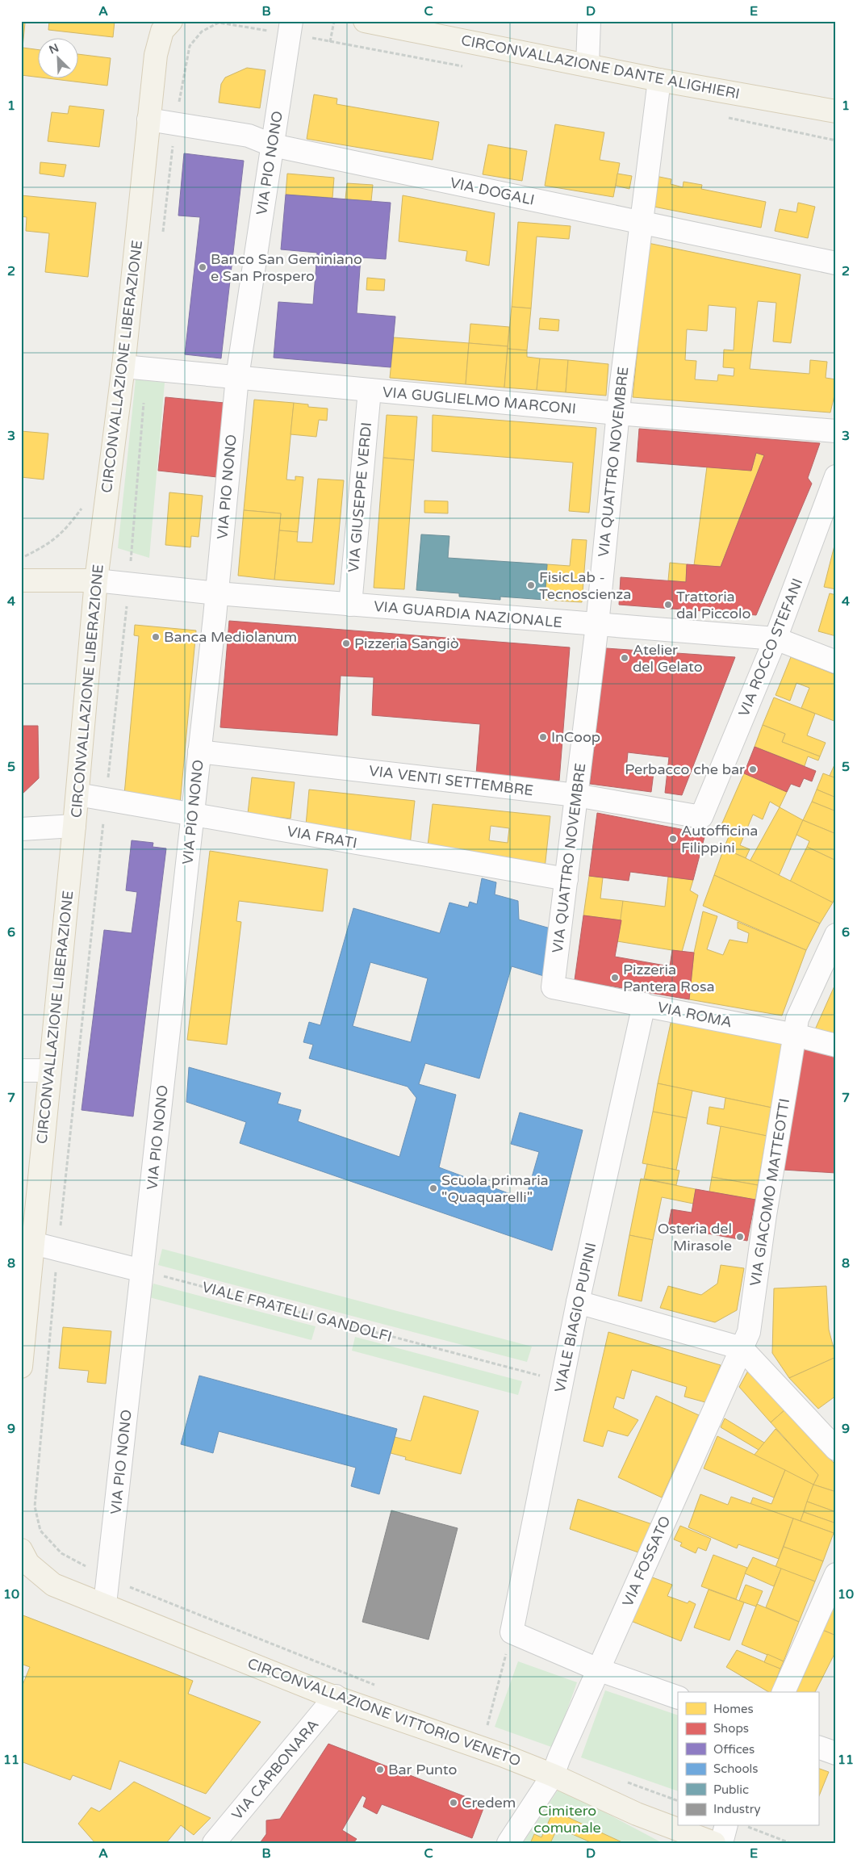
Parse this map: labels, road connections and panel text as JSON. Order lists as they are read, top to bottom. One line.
{"streets":{"main road":["CIRCONVALLAZIONE DANTE ALIGHIERI","CIRCONVALLAZIONE LIBERAZIONE","CIRCONVALLAZIONE VITTORIO VENETO"],"street":["VIA PIO NONO","VIA DOGALI","VIA GUGLIELMO MARCONI","VIA QUATTRO NOVEMBRE","VIA GIUSEPPE VERDI","VIA GUARDIA NAZIONALE","VIA ROCCO STEFANI","VIA VENTI SETTEMBRE","VIA FRATI","VIA ROMA","VIA GIACOMO MATTEOTTI","VIALE BIAGIO PUPINI","VIA FOSSATO","VIA CARBONARA"],"path":["VIALE FRATELLI GANDOLFI"]},"crossings":[["CIRCONVALLAZIONE DANTE ALIGHIERI","VIA QUATTRO NOVEMBRE"],["VIA PIO NONO","VIA DOGALI"],["VIA PIO NONO","VIA GUGLIELMO MARCONI"],["VIA PIO NONO","VIA GUARDIA NAZIONALE"],["VIA PIO NONO","VIA VENTI SETTEMBRE"],["VIA PIO NONO","VIA FRATI"],["VIA PIO NONO","VIALE FRATELLI GANDOLFI"],["VIA PIO NONO","CIRCONVALLAZIONE VITTORIO VENETO"],["VIA DOGALI","CIRCONVALLAZIONE LIBERAZIONE"],["VIA DOGALI","VIA QUATTRO NOVEMBRE"],["CIRCONVALLAZIONE LIBERAZIONE","VIA GUGLIELMO MARCONI"],["CIRCONVALLAZIONE LIBERAZIONE","VIA GUARDIA NAZIONALE"],["CIRCONVALLAZIONE LIBERAZIONE","VIA FRATI"],["VIA GUGLIELMO MARCONI","VIA QUATTRO NOVEMBRE"],["VIA GUGLIELMO MARCONI","VIA GIUSEPPE VERDI"],["VIA QUATTRO NOVEMBRE","VIA GUARDIA NAZIONALE"],["VIA QUATTRO NOVEMBRE","VIA VENTI SETTEMBRE"],["VIA QUATTRO NOVEMBRE","VIA FRATI"],["VIA QUATTRO NOVEMBRE","VIA ROMA"],["VIA GIUSEPPE VERDI","VIA GUARDIA NAZIONALE"],["VIA GUARDIA NAZIONALE","VIA ROCCO STEFANI"],["VIA ROCCO STEFANI","VIA VENTI SETTEMBRE"],["VIA ROMA","VIA GIACOMO MATTEOTTI"],["VIA ROMA","VIALE BIAGIO PUPINI"],["VIA GIACOMO MATTEOTTI","VIA FOSSATO"],["VIALE FRATELLI GANDOLFI","VIALE BIAGIO PUPINI"],["VIA FOSSATO","CIRCONVALLAZIONE VITTORIO VENETO"],["CIRCONVALLAZIONE VITTORIO VENETO","VIA CARBONARA"]],"parks":["Cimitero comunale"],"places":["Banco San Geminiano e San Prospero","FisicLab - Tecnoscienza","Trattoria dal Piccolo","Banca Mediolanum","Pizzeria Sangiò","Atelier del Gelato","InCoop","Perbacco che bar","Autofficina Filippini","Pizzeria Pantera Rosa","Scuola primaria \"Quaquarelli\"","Osteria del Mirasole","Bar Punto","Credem"],"legend":["Homes","Shops","Offices","Schools","Public","Industry"],"north":"top left","grid":{"columns":["A","B","C","D","E"],"rows":["1","2","3","4","5","6","7","8","9","10","11"]}}
